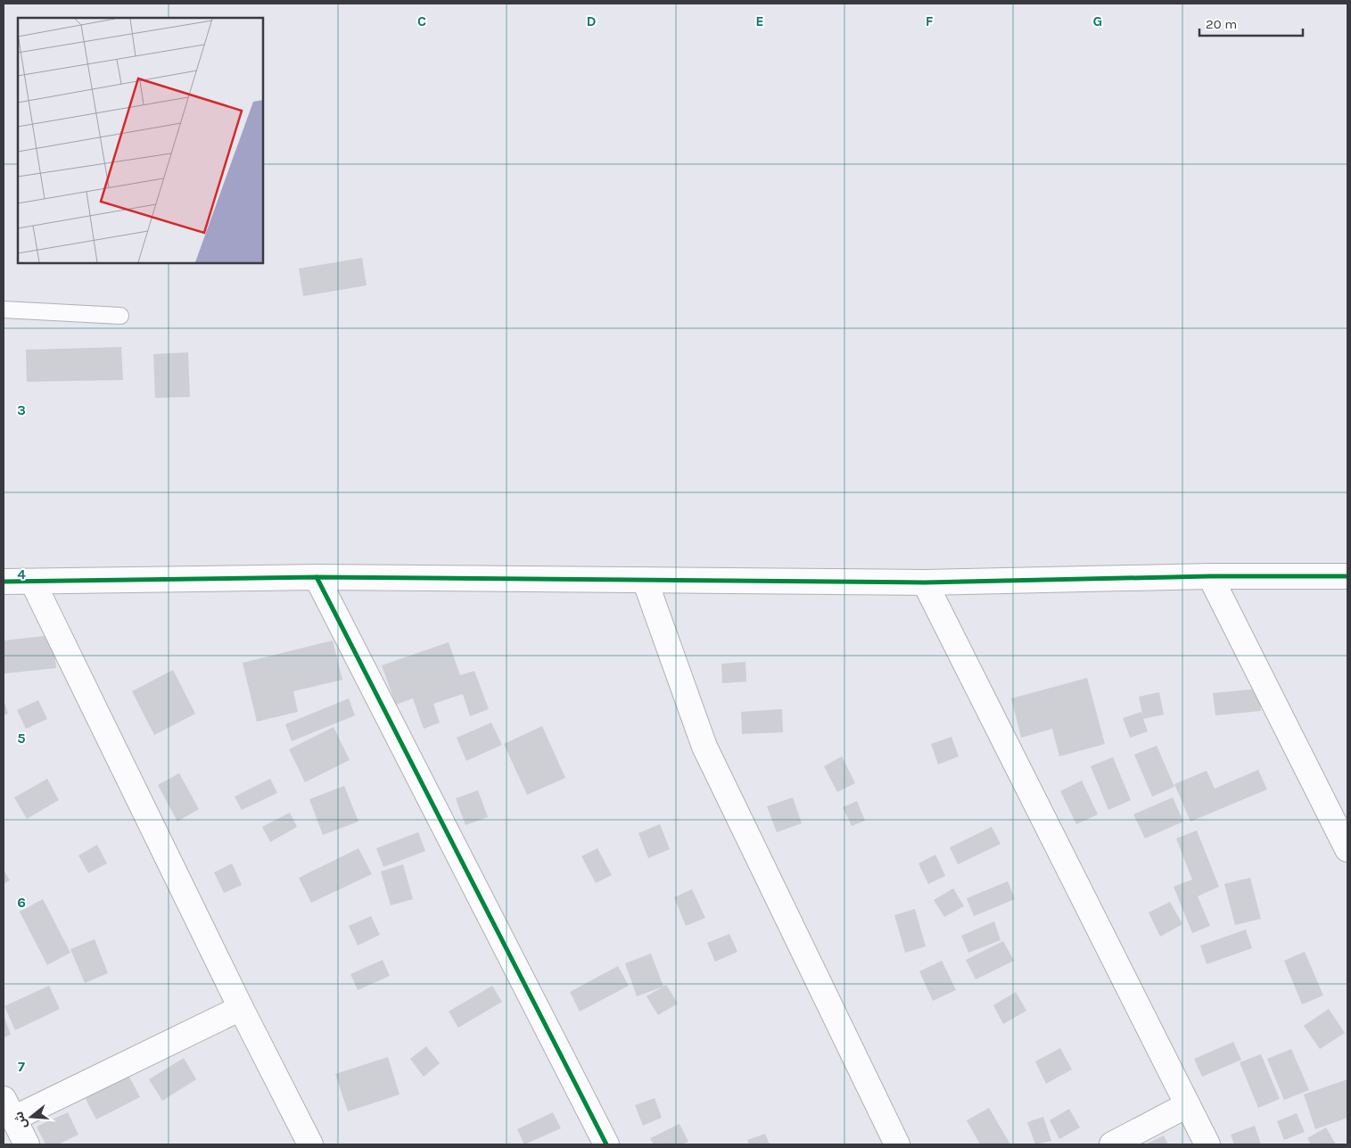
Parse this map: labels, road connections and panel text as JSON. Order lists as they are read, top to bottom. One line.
{"scale_bar":"20 m","north":"left","grid":{"columns":["C","D","E","F","G"],"rows":["3","4","5","6","7"]}}
